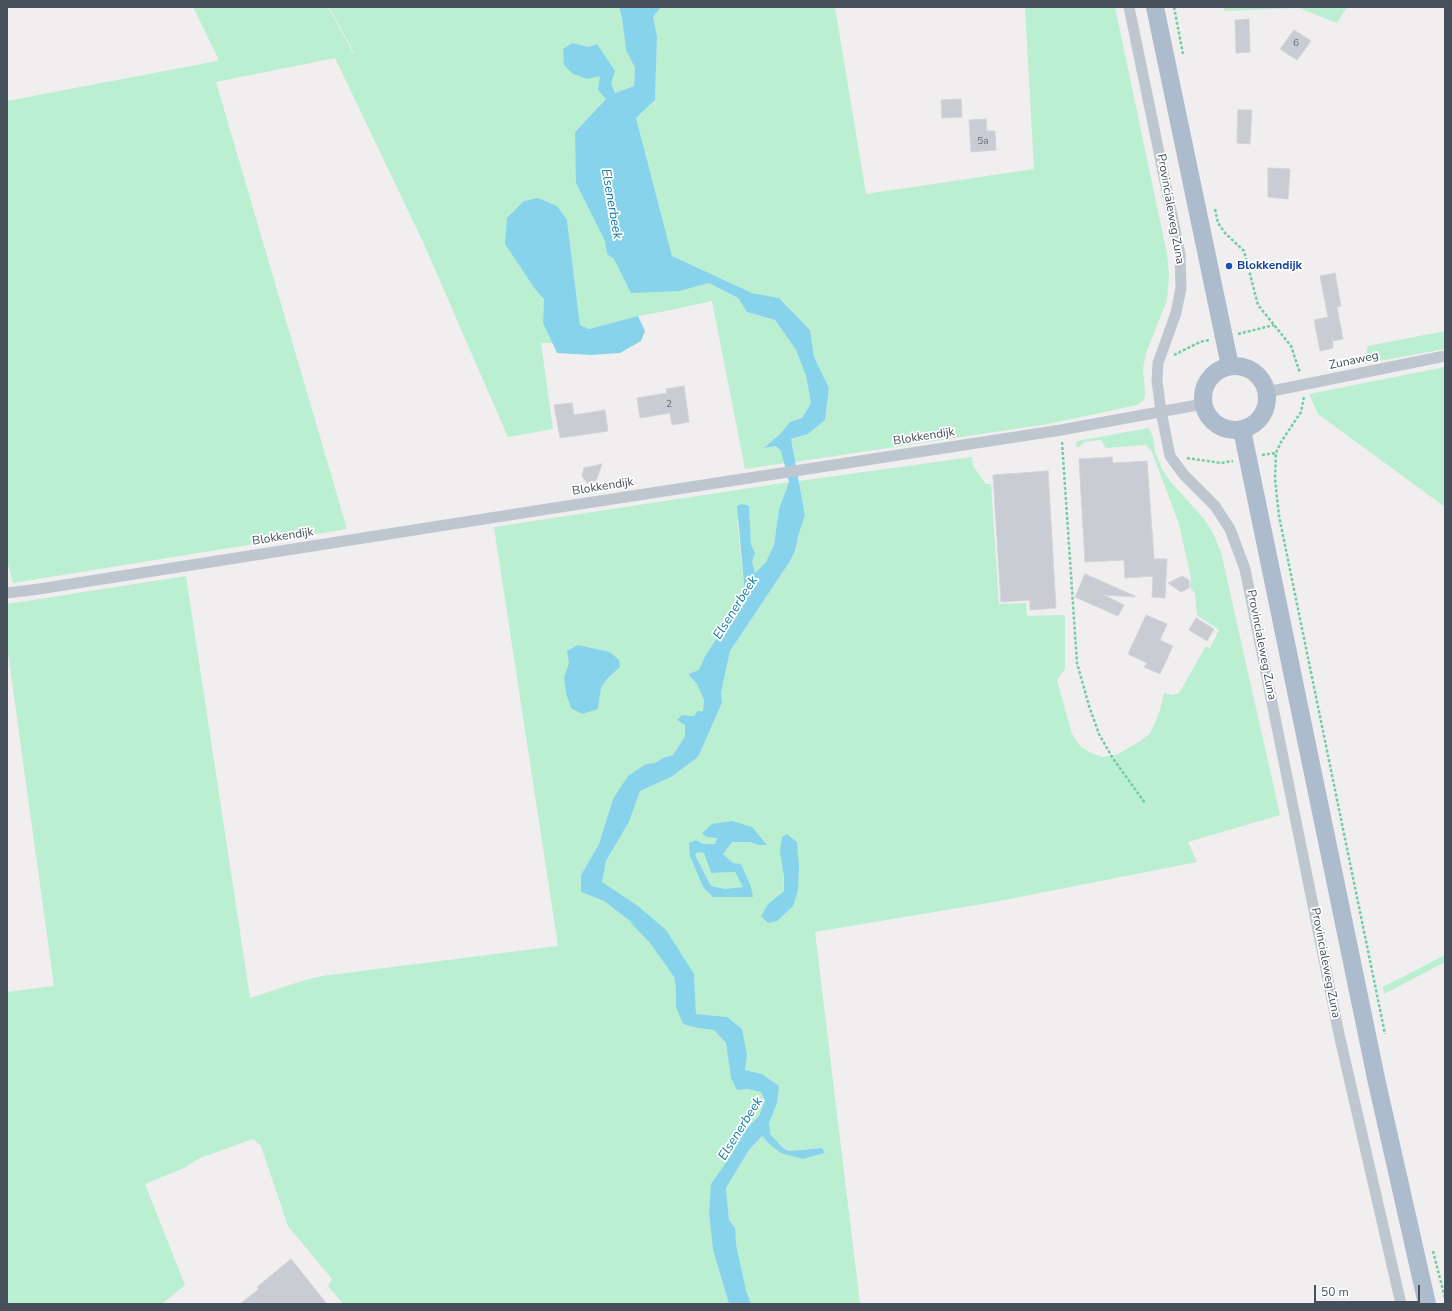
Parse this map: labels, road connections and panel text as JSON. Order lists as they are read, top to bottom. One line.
{"streets":{"main road":["Provincialeweg Zuna"],"street":["Zunaweg","Blokkendijk"]},"crossings":[["Provincialeweg Zuna","Zunaweg"],["Provincialeweg Zuna","Blokkendijk"],["Zunaweg","Blokkendijk"]],"water":["Elsenerbeek"],"places":["Blokkendijk"],"house_numbers":["6","5a","2"],"scale_bar":"50 m"}
